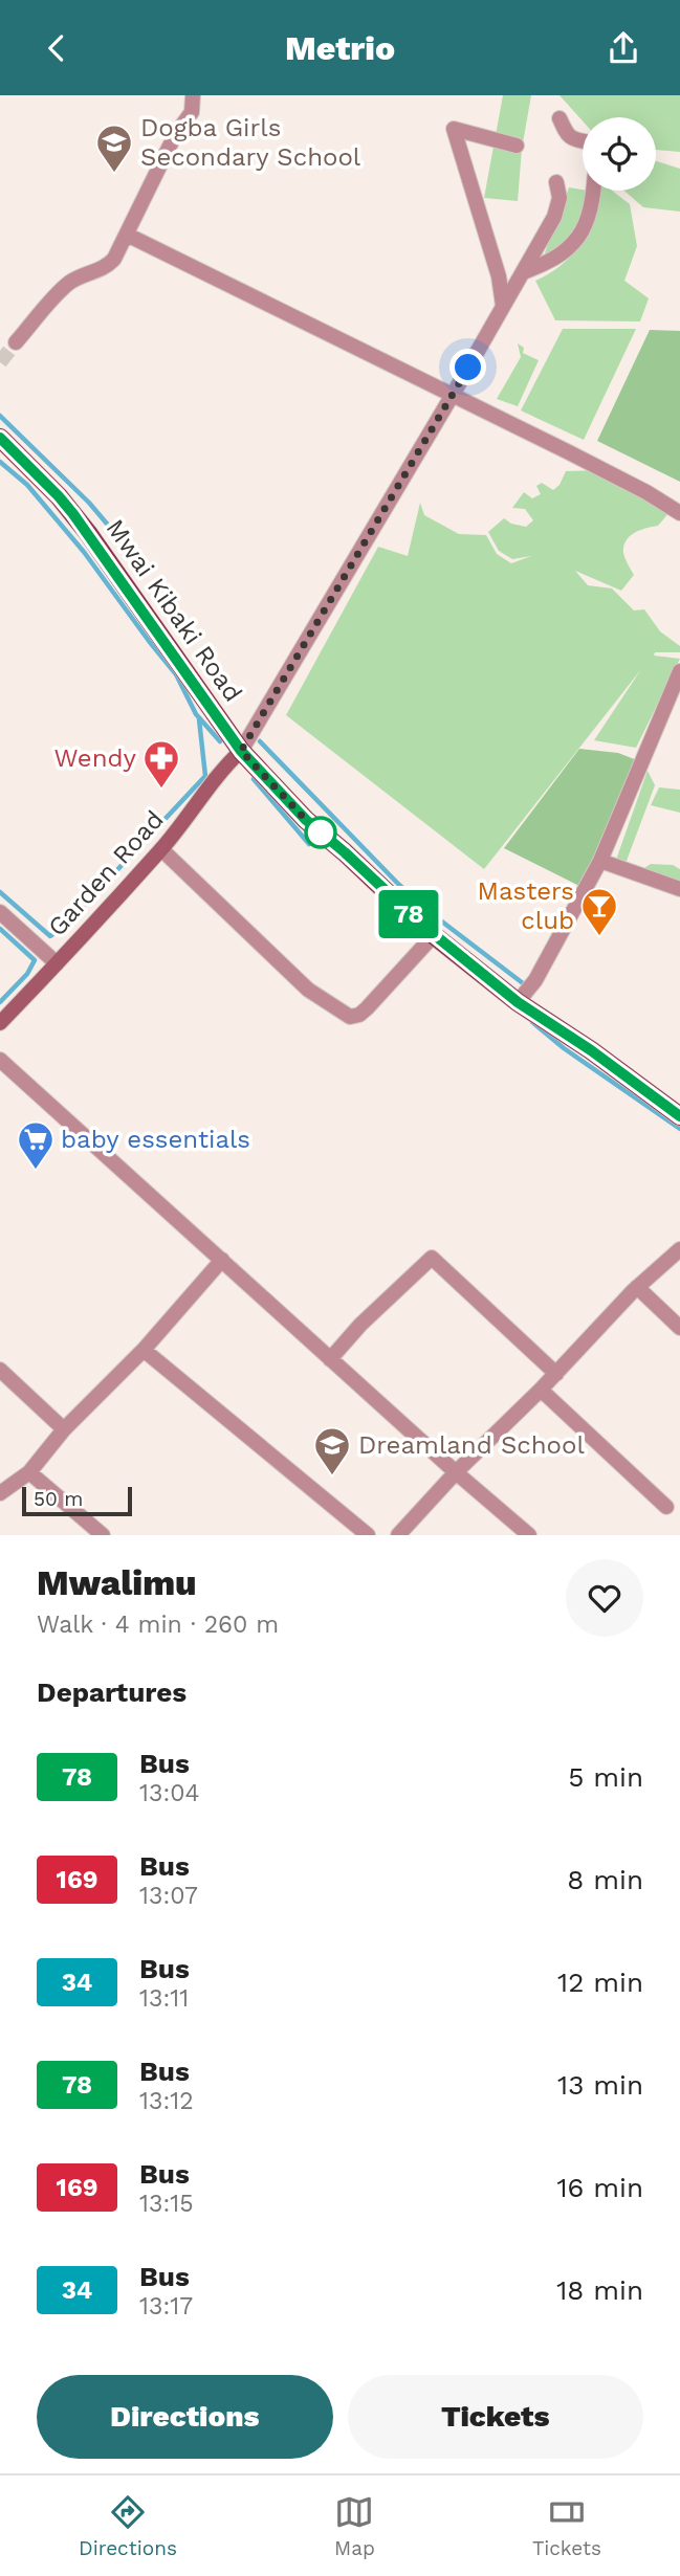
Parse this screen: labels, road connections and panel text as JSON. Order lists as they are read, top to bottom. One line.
{"streets":{"main road":["Mwai Kibaki Road"],"street":["Garden Road"]},"crossings":[["Mwai Kibaki Road","Garden Road"]],"places":{"school or university":["Dogba Girls Secondary School","Dreamland School"],"pharmacy":["Wendy"],"bar":["Masters club"],"supermarket":["baby essentials"]},"lines":["bus line 78"],"scale_bar":"50 m","page":{"header":"Metrio","on_map":"78","scale":"50 m","heading":[["Mwalimu","Walk · 4 min · 260 m"],"Departures"],"list":[{"mark":"78","name":"Bus","note":"13:04","value":"5 min"},{"mark":"169","name":"Bus","note":"13:07","value":"8 min"},{"mark":"34","name":"Bus","note":"13:11","value":"12 min"},{"mark":"78","name":"Bus","note":"13:12","value":"13 min"},{"mark":"169","name":"Bus","note":"13:15","value":"16 min"},{"mark":"34","name":"Bus","note":"13:17","value":"18 min"}],"buttons":["Directions","Tickets"],"tabs":["Directions","Map","Tickets"]}}
